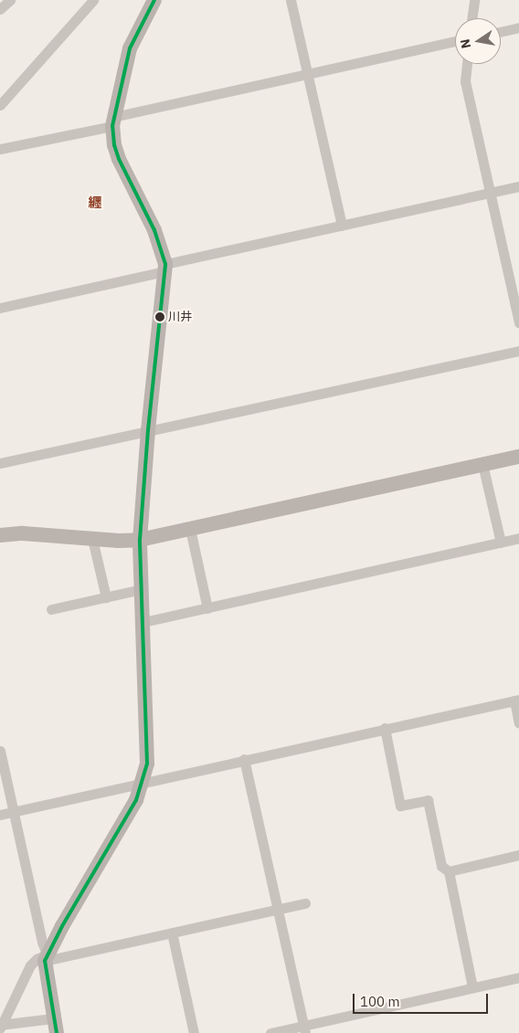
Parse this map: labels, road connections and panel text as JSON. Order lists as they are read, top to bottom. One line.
{"districts":["纒"],"places":["川井"],"scale_bar":"100 m","north":"left"}
